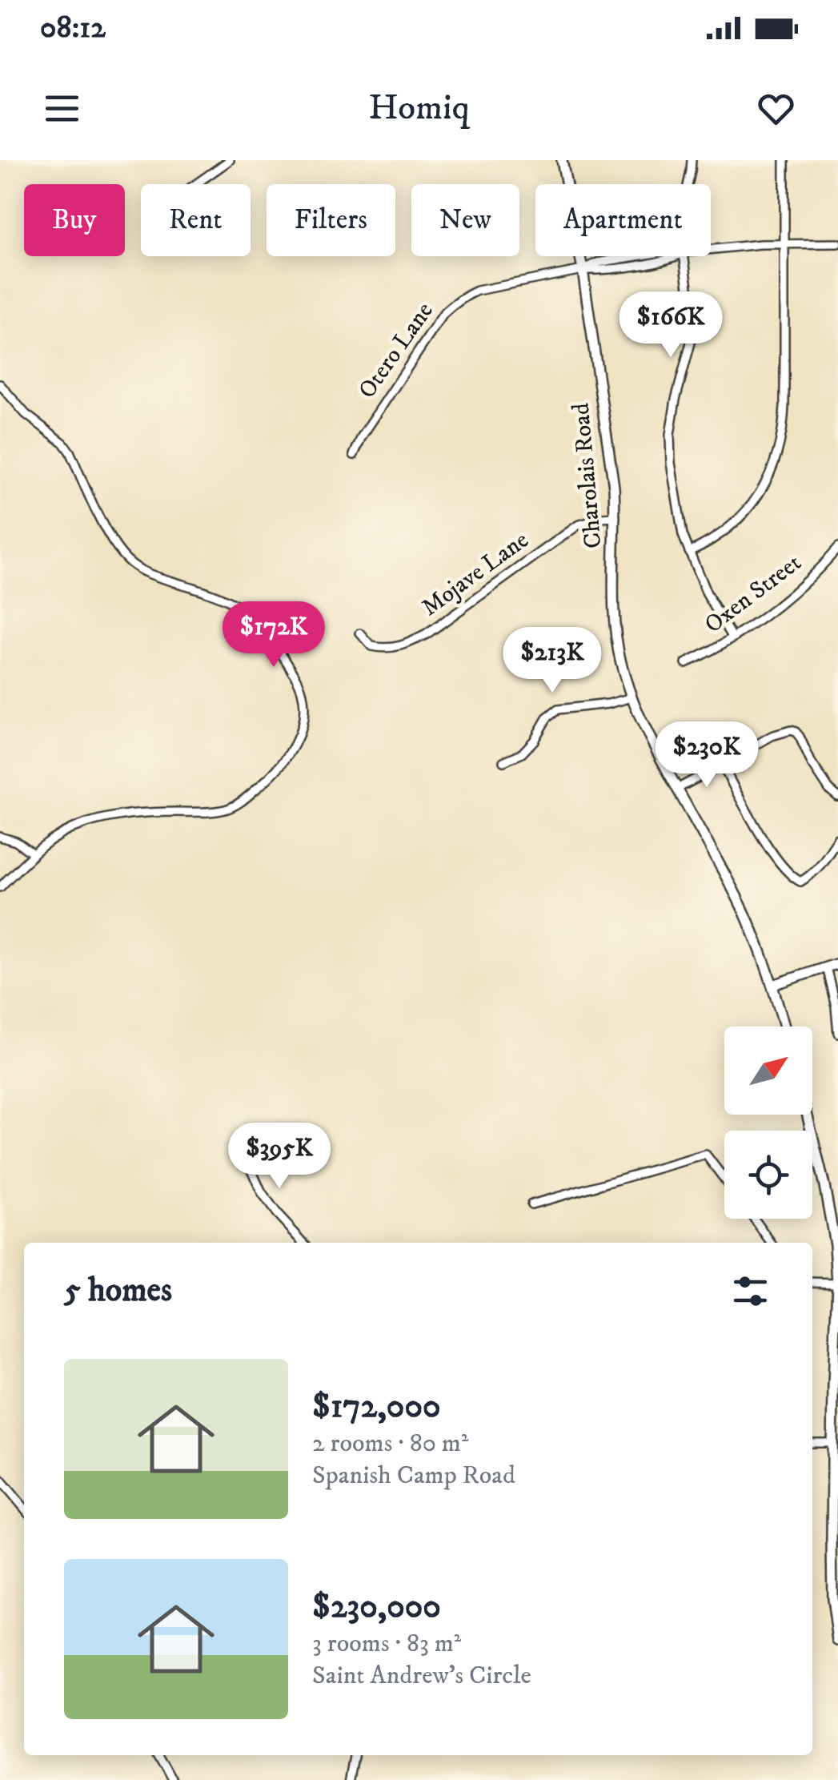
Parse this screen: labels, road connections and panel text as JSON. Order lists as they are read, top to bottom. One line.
{"streets":{"street":["Otero Lane","Charolais Road","Mojave Lane","Oxen Street"]},"crossings":[["Otero Lane","Charolais Road"],["Charolais Road","Mojave Lane"]],"north":"top right","page":{"status":"08:12","header":"Homiq","chip":["Buy","Rent","Filters","New","Apartment"],"price":["$166K","$172K","$213K","$230K","$395K"],"heading":"5 homes","list":[{"name":"$172,000","note":"2 rooms · 80 m² · Spanish Camp Road"},{"name":"$230,000","note":"3 rooms · 83 m² · Saint Andrew's Circle"}]}}
